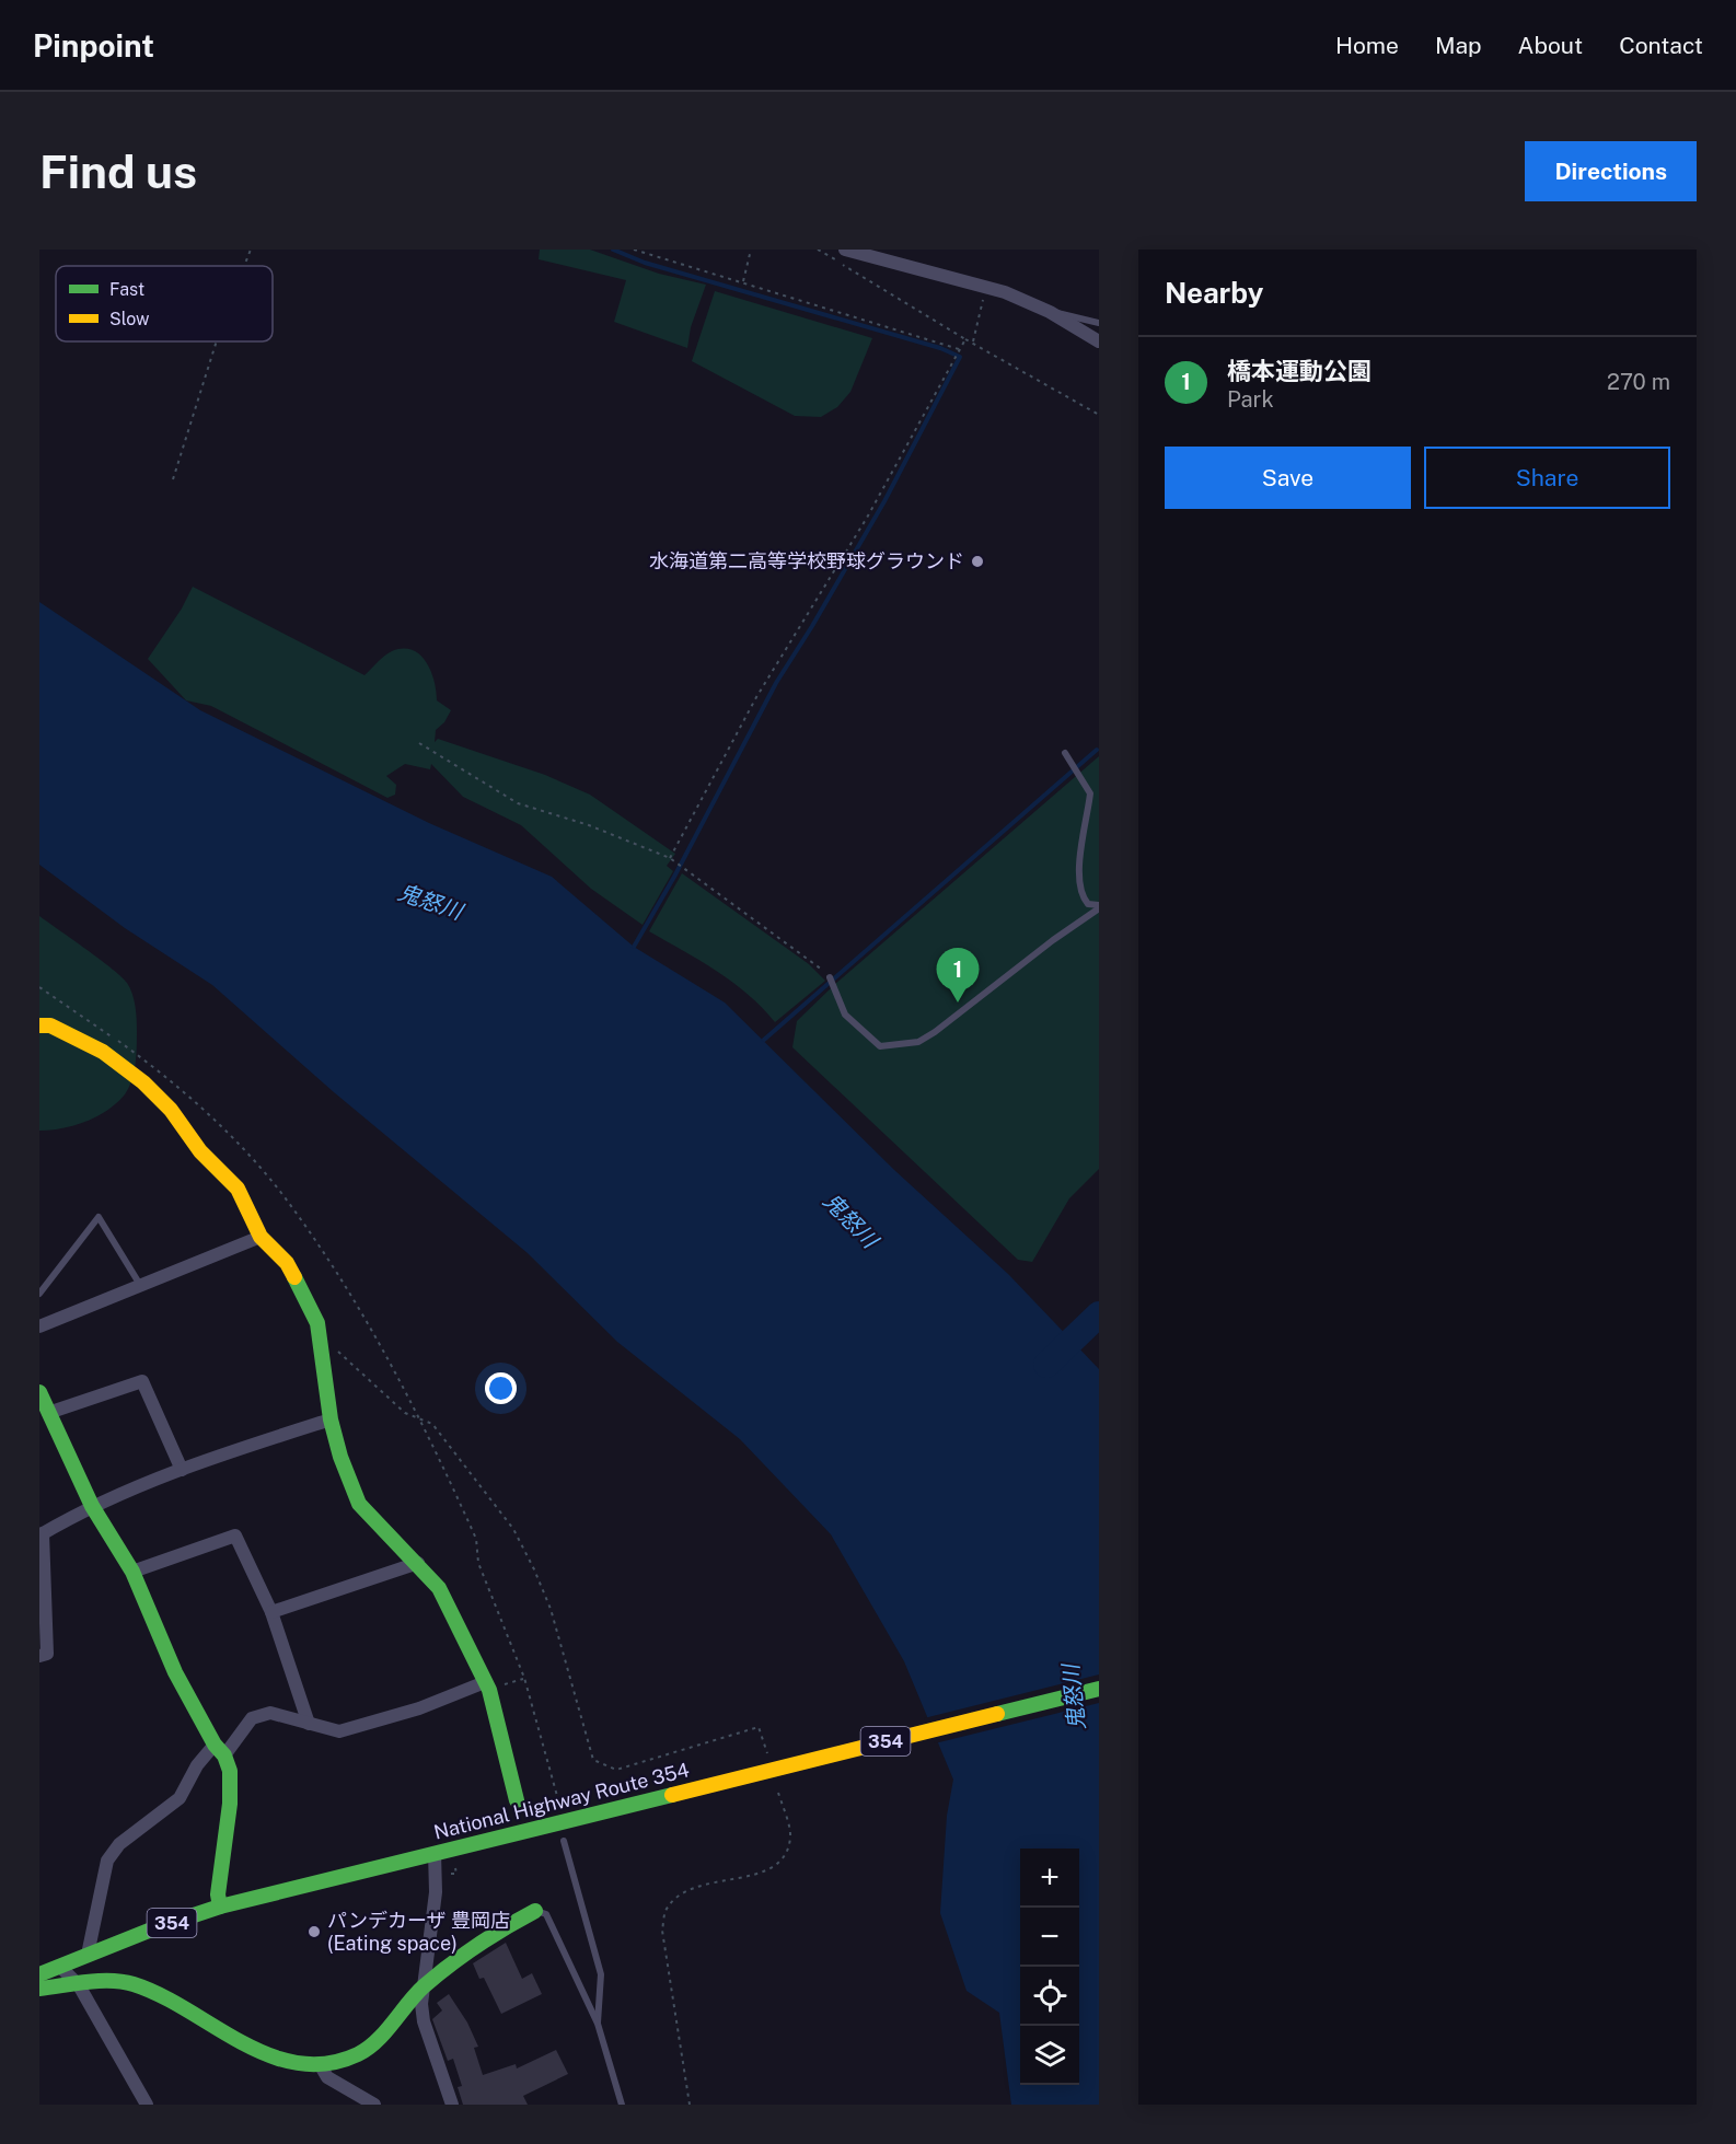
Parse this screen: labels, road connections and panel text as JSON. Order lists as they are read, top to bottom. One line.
{"streets":{"main road":["354","National Highway Route 354"]},"water":["鬼怒川"],"places":["水海道第二高等学校野球グラウンド","パンデカーザ 豊岡店 (Eating space)"],"legend":["Fast","Slow"],"page":{"header":"Pinpoint","nav":["Home","Map","About","Contact"],"buttons":["Directions",["Save","Share"]],"title":"Find us","heading":"Nearby","list":[{"mark":"1","name":"橋本運動公園","note":"Park","value":"270 m"}],"pins":"1","map_buttons":["+","−"]}}
